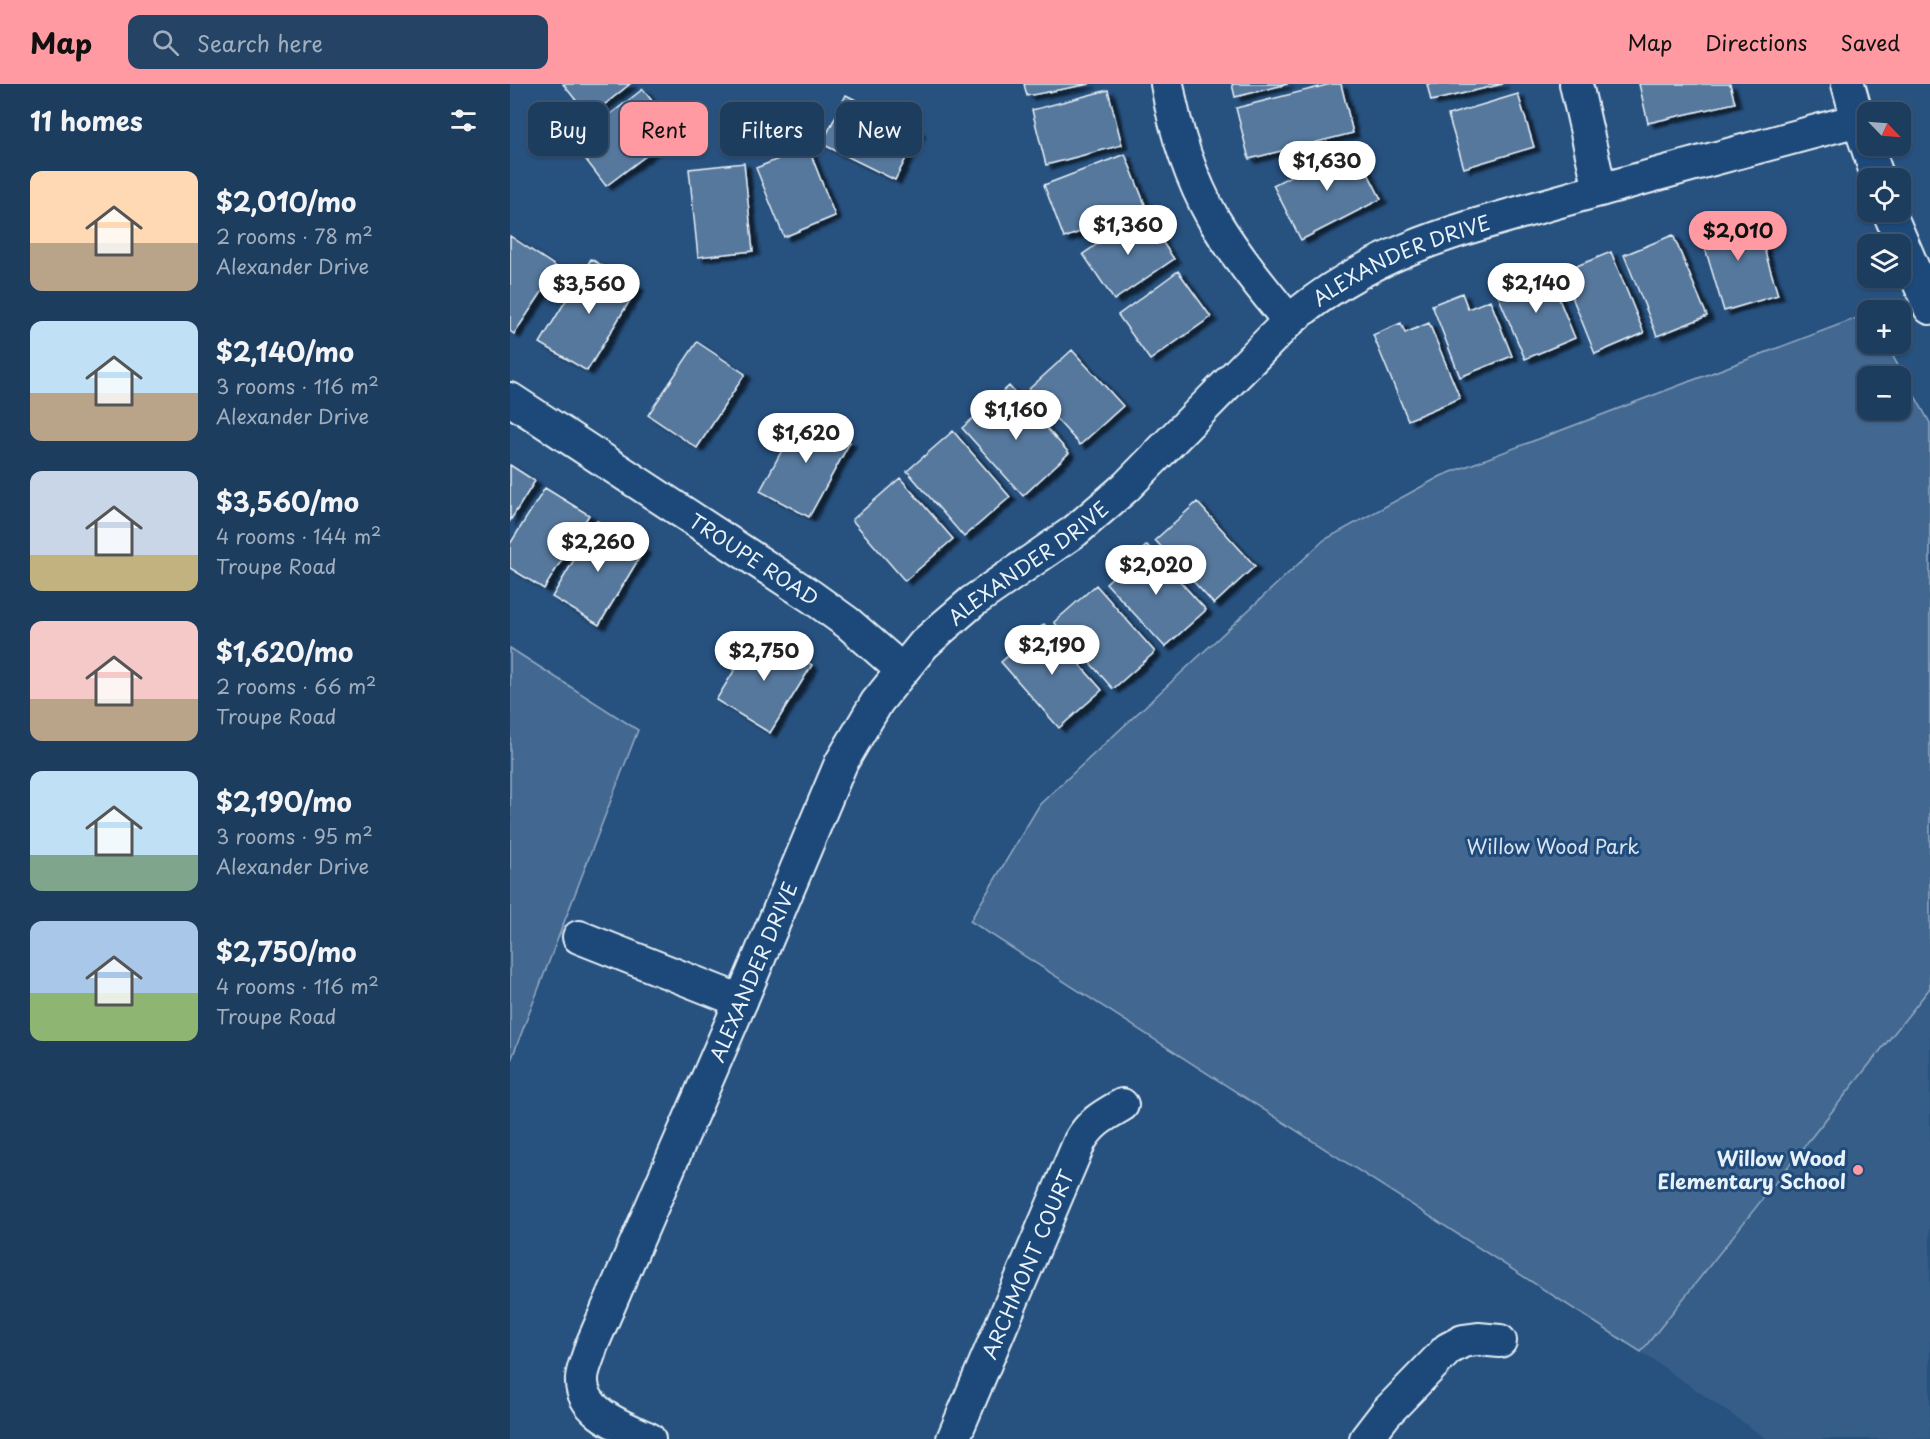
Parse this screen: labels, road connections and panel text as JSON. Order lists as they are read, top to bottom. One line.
{"streets":{"street":["ALEXANDER DRIVE","TROUPE ROAD","ARCHMONT COURT"]},"crossings":[["ALEXANDER DRIVE","TROUPE ROAD"]],"parks":["Willow Wood Park"],"places":["Willow Wood Elementary School"],"north":"bottom right","page":{"header":"Map","search":"Search here","nav":["Map","Directions","Saved"],"heading":"11 homes","map_buttons":["+","−"],"chip":["Buy","Rent","Filters","New"],"price":["$1,630","$1,360","$2,010","$2,140","$3,560","$1,160","$1,620","$2,260","$2,020","$2,190","$2,750"],"list":[{"name":"$2,010/mo","note":"2 rooms · 78 m² · Alexander Drive"},{"name":"$2,140/mo","note":"3 rooms · 116 m² · Alexander Drive"},{"name":"$3,560/mo","note":"4 rooms · 144 m² · Troupe Road"},{"name":"$1,620/mo","note":"2 rooms · 66 m² · Troupe Road"},{"name":"$2,190/mo","note":"3 rooms · 95 m² · Alexander Drive"},{"name":"$2,750/mo","note":"4 rooms · 116 m² · Troupe Road"}]}}
